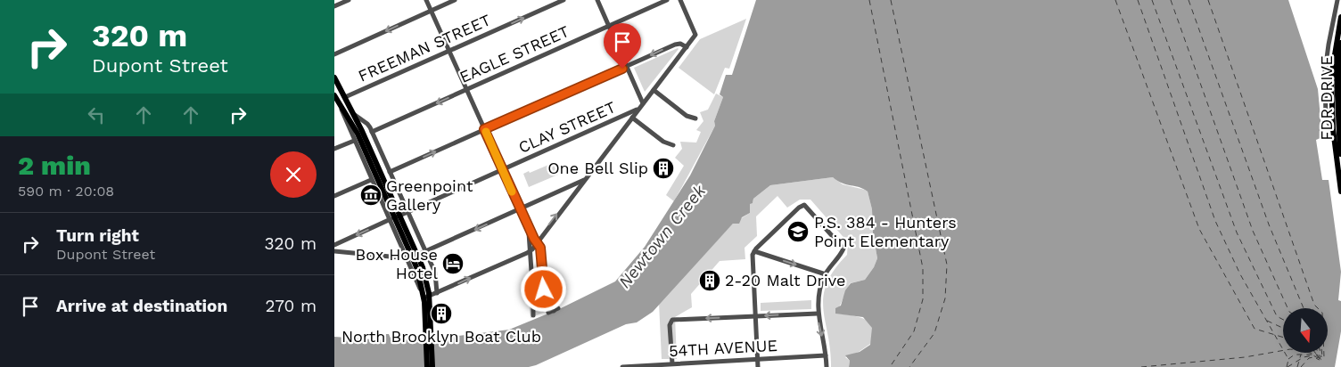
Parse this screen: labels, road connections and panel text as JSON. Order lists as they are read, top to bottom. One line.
{"streets":{"highway":["FDR DRIVE"],"street":["FREEMAN STREET","EAGLE STREET","CLAY STREET","54TH AVENUE"]},"one_way":["FREEMAN STREET"],"water":["Newtown Creek"],"places":{"building":["One Bell Slip","2-20 Malt Drive","North Brooklyn Boat Club"],"museum":["Greenpoint Gallery"],"school or university":["P.S. 384 - Hunters Point Elementary"],"hotel":["Box House Hotel"]},"north":"bottom","page":{"turn":["320 m","Dupont Street"],"heading":["2 min","590 m · 20:08"],"list":[{"name":"Turn right","note":"Dupont Street","value":"320 m"},{"name":"Arrive at destination","value":"270 m"}]}}
